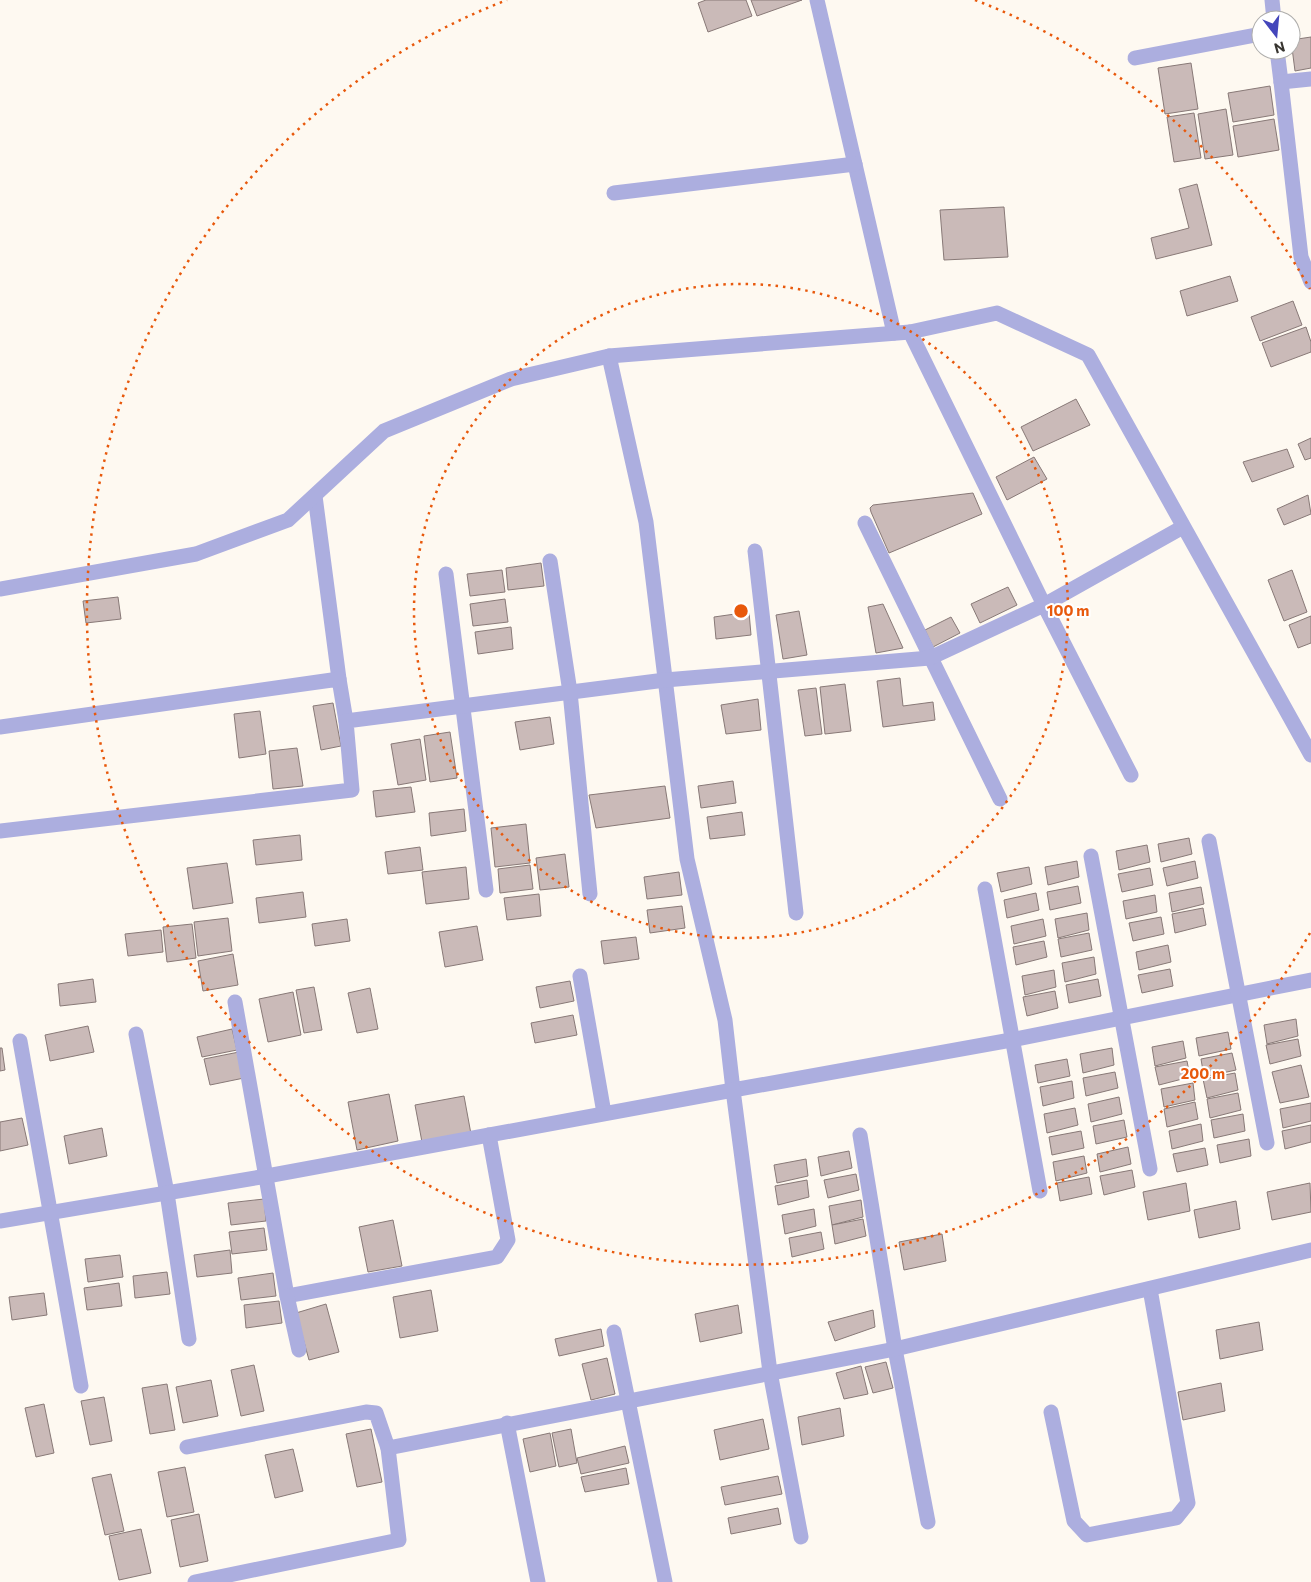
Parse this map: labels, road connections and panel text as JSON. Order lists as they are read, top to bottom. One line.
{"north":"bottom","rings":["100 m","200 m"]}
